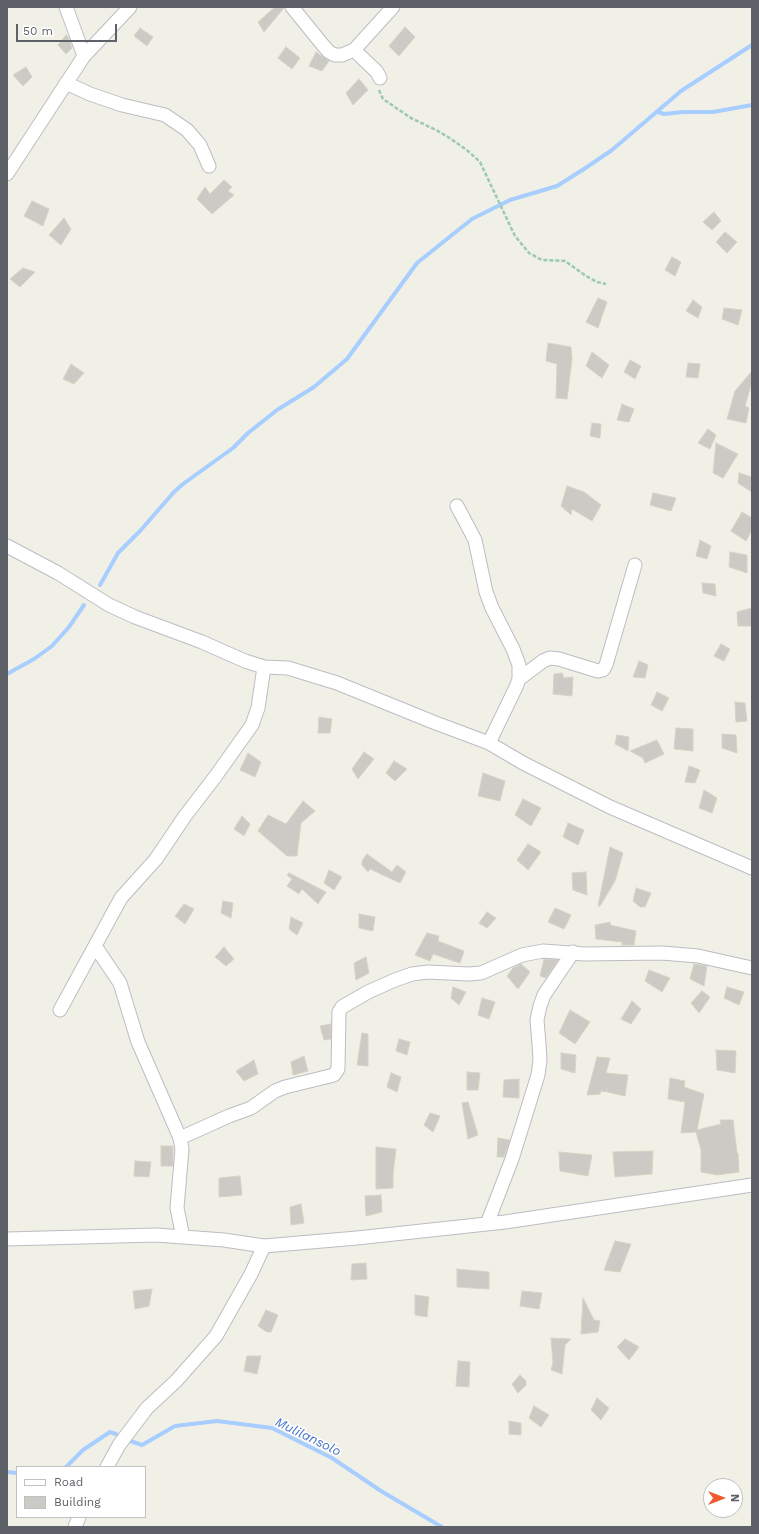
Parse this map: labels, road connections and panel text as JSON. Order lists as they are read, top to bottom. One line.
{"water":["Mulilansolo"],"legend":["Road","Building"],"scale_bar":"50 m","north":"right"}
